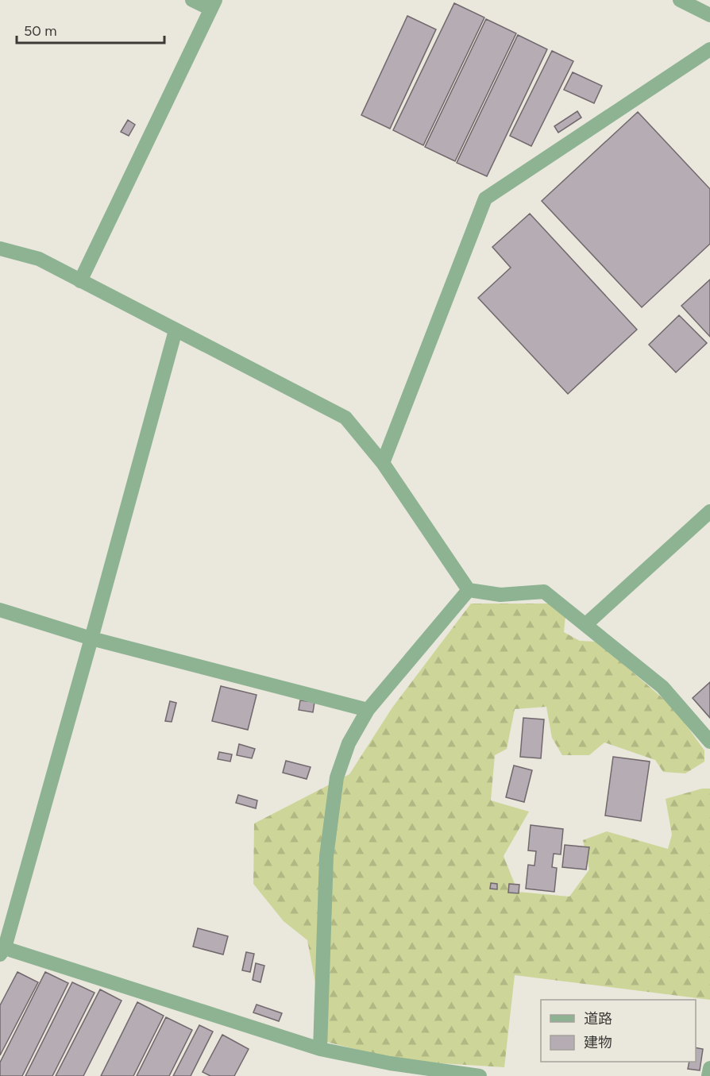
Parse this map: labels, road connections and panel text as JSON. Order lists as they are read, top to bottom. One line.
{"legend":["道路","建物"],"scale_bar":"50 m"}
